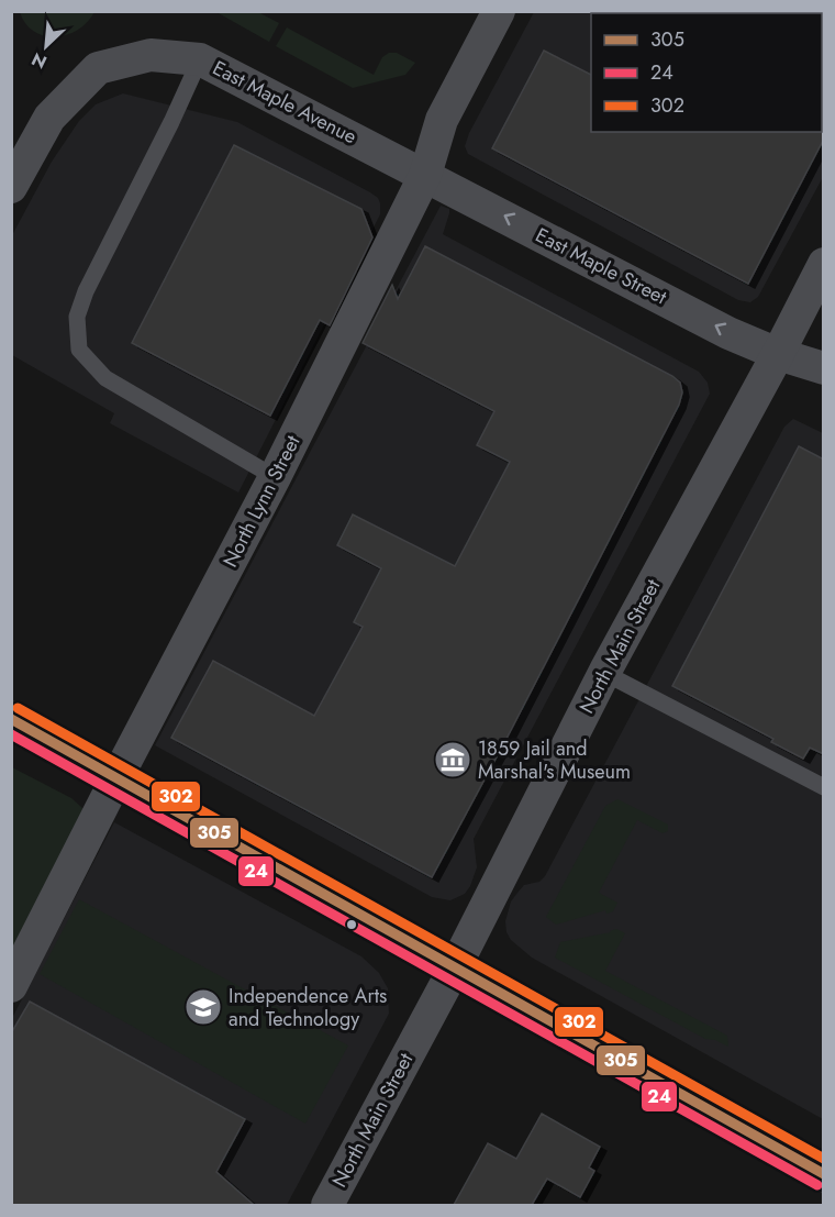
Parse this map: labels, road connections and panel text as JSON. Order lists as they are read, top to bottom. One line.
{"streets":{"street":["East Maple Avenue","East Maple Street","North Lynn Street","North Main Street"]},"crossings":[["East Maple Avenue","East Maple Street"],["East Maple Avenue","North Lynn Street"],["East Maple Street","North Lynn Street"],["East Maple Street","North Main Street"]],"one_way":["East Maple Street"],"places":{"museum":["1859 Jail and Marshal's Museum"],"school or university":["Independence Arts and Technology"]},"lines":["transit line 302","transit line 305","transit line 24"],"legend":["305","24","302"],"north":"bottom left"}
